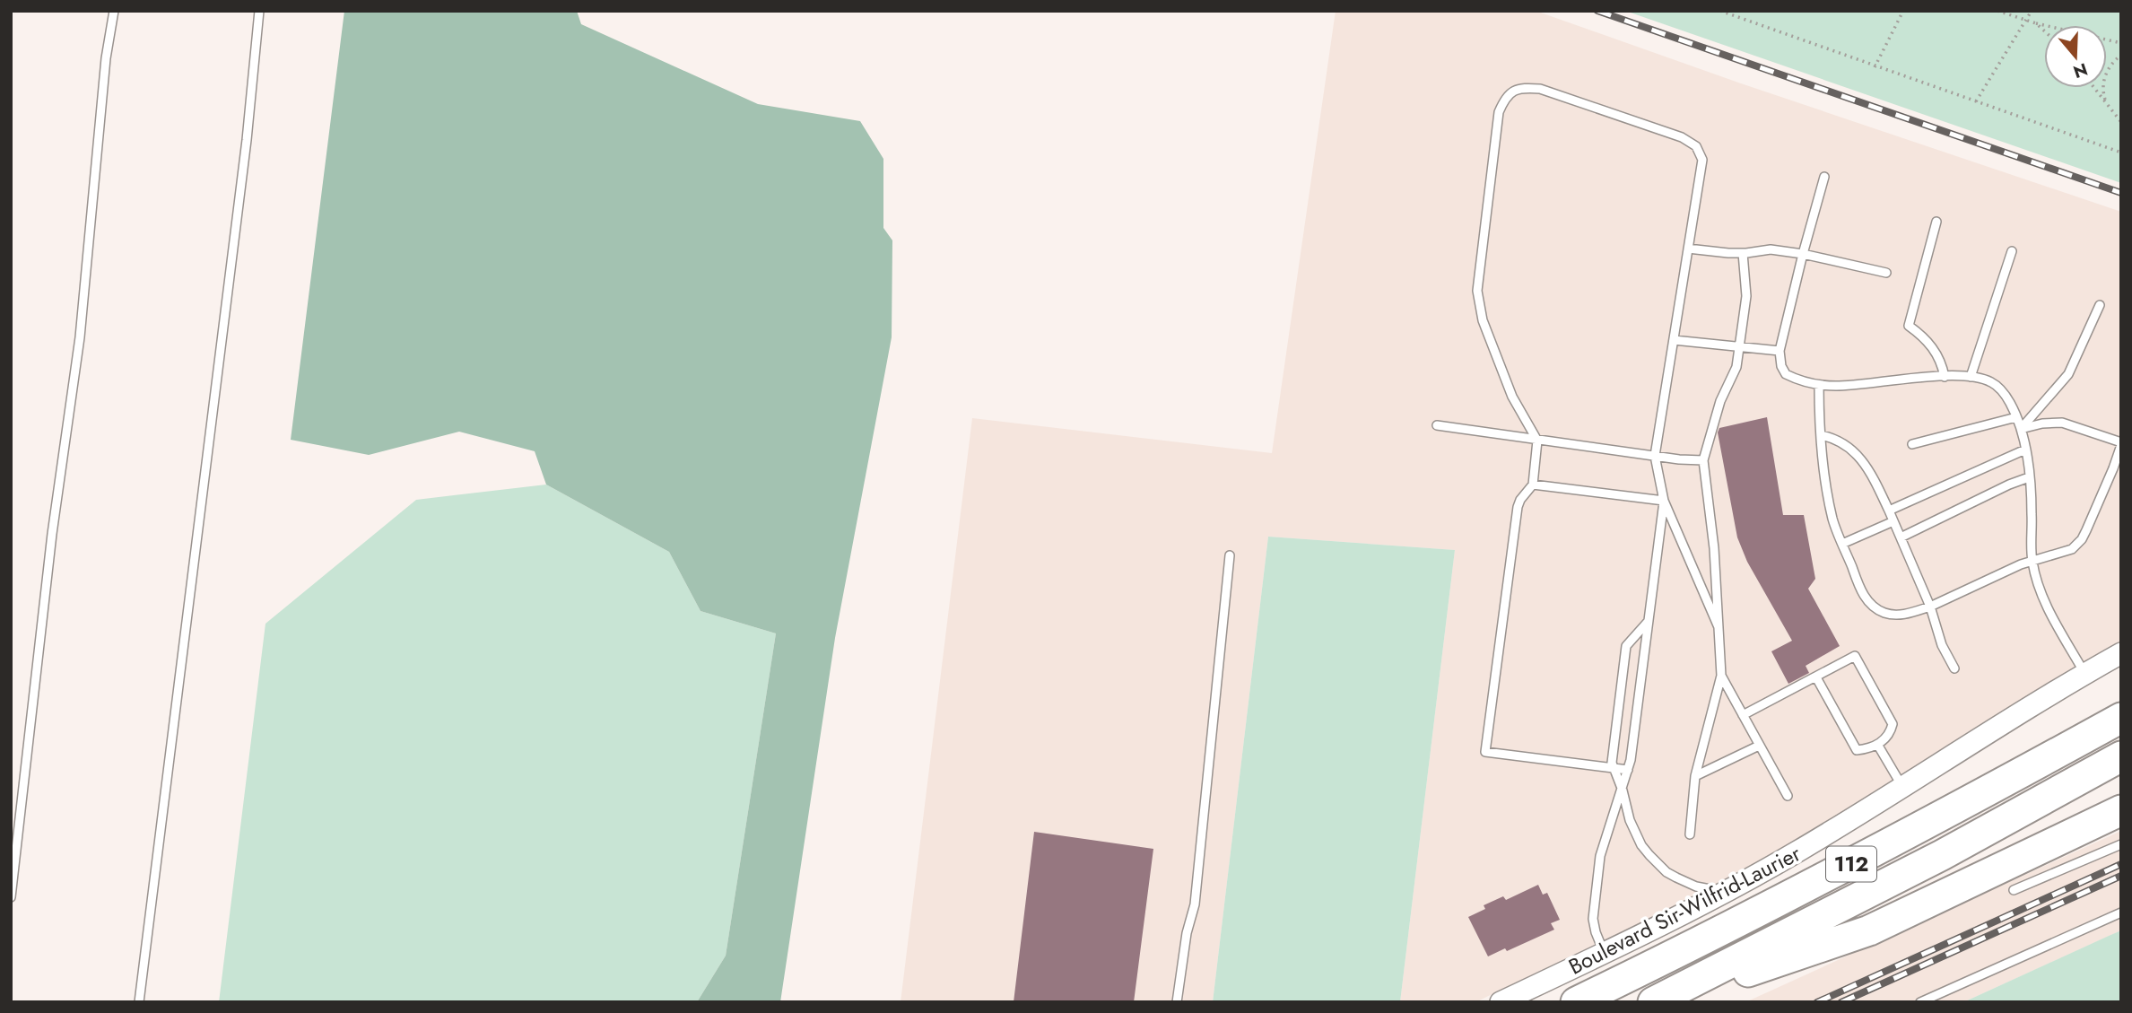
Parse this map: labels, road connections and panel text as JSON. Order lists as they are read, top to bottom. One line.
{"streets":{"highway":["112","Boulevard Sir-Wilfrid-Laurier"]},"north":"bottom"}
